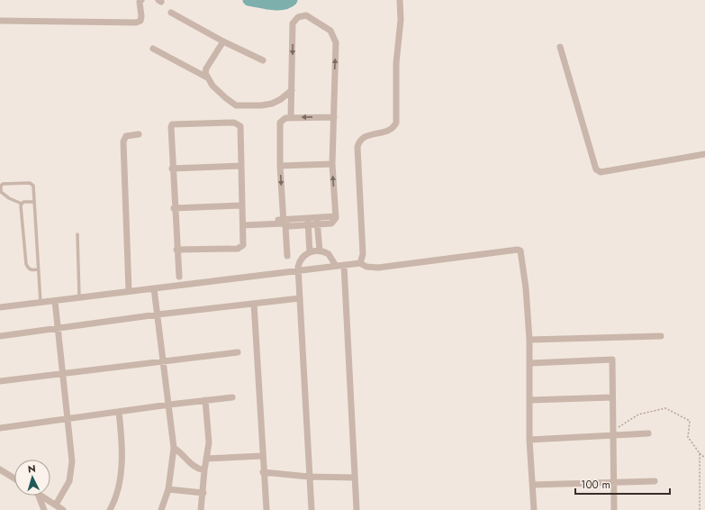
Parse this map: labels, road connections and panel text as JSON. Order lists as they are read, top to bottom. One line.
{"scale_bar":"100 m","north":"top"}
